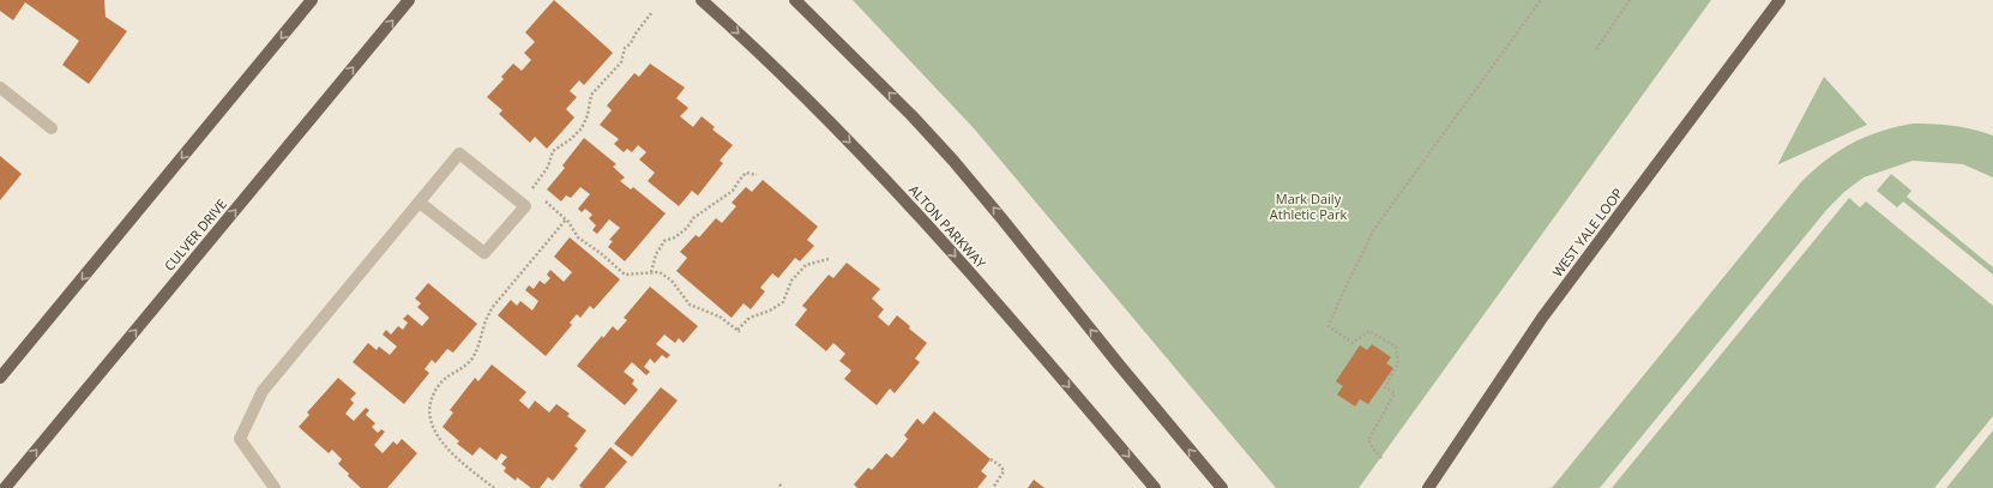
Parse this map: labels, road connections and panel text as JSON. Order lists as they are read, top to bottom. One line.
{"streets":{"main road":["ALTON PARKWAY","WEST YALE LOOP","CULVER DRIVE"]},"parks":["Mark Daily Athletic Park"]}
